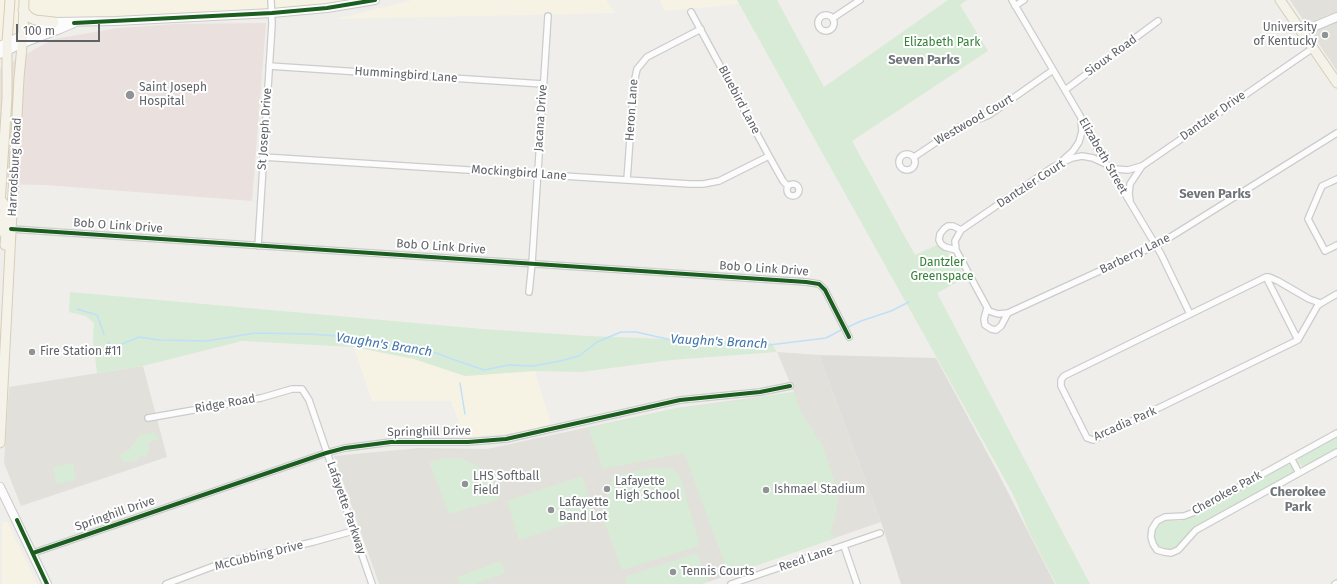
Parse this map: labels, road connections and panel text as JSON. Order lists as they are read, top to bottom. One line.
{"streets":{"main road":["Harrodsburg Road"],"street":["Sioux Road","Hummingbird Lane","Bluebird Lane","Heron Lane","Dantzler Drive","Jacana Drive","Westwood Court","St Joseph Drive","Elizabeth Street","Mockingbird Lane","Dantzler Court","Bob O Link Drive","Barberry Lane","Ridge Road","Arcadia Park","Springhill Drive","Cherokee Park","Lafayette Parkway","McCubbing Drive","Reed Lane"]},"crossings":[["Sioux Road","Elizabeth Street"],["Hummingbird Lane","Jacana Drive"],["Hummingbird Lane","St Joseph Drive"],["Bluebird Lane","Heron Lane"],["Bluebird Lane","Mockingbird Lane"],["Heron Lane","Mockingbird Lane"],["Dantzler Drive","Elizabeth Street"],["Dantzler Drive","Dantzler Court"],["Jacana Drive","Mockingbird Lane"],["Jacana Drive","Bob O Link Drive"],["Westwood Court","Elizabeth Street"],["St Joseph Drive","Mockingbird Lane"],["St Joseph Drive","Bob O Link Drive"],["Elizabeth Street","Dantzler Court"],["Elizabeth Street","Barberry Lane"],["Elizabeth Street","Arcadia Park"],["Harrodsburg Road","Bob O Link Drive"],["Ridge Road","Lafayette Parkway"],["Springhill Drive","Lafayette Parkway"],["Lafayette Parkway","McCubbing Drive"]],"districts":["Seven Parks","Seven Parks","Cherokee Park"],"water":["Vaughn's Branch"],"parks":["Elizabeth Park","Dantzler Greenspace"],"places":["University of Kentucky","Saint Joseph Hospital","Fire Station #11","LHS Softball Field","Lafayette High School","Ishmael Stadium","Lafayette Band Lot","Tennis Courts"],"scale_bar":"100 m"}
